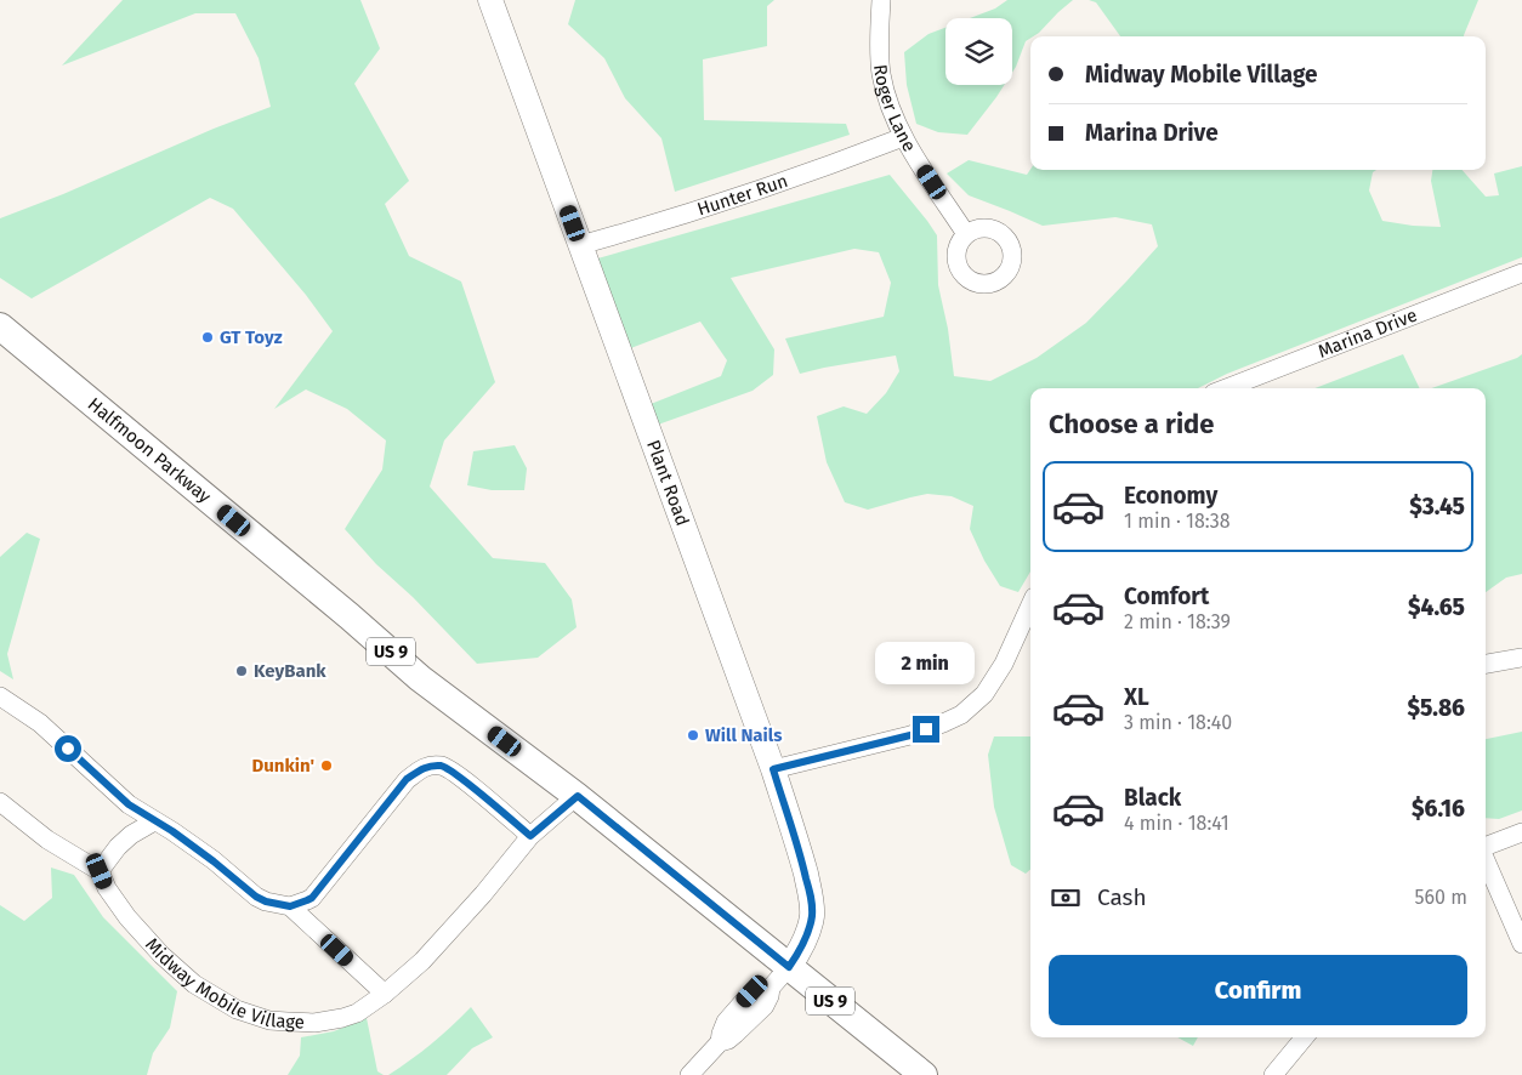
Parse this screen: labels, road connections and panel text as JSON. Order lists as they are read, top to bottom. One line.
{"streets":{"main road":["Halfmoon Parkway","US 9"],"street":["Roger Lane","Hunter Run","Marina Drive","Plant Road","Midway Mobile Village"]},"crossings":[["Roger Lane","Hunter Run"],["Hunter Run","Plant Road"],["Halfmoon Parkway","Plant Road"],["Halfmoon Parkway","Midway Mobile Village"]],"places":["GT Toyz","KeyBank","Will Nails","Dunkin'"],"page":{"banner":["Midway Mobile Village","Marina Drive"],"heading":"Choose a ride","list":[{"name":"Economy","note":"1 min · 18:38","value":"$3.45"},{"name":"Comfort","note":"2 min · 18:39","value":"$4.65"},{"name":"XL","note":"3 min · 18:40","value":"$5.86"},{"name":"Black","note":"4 min · 18:41","value":"$6.16"}],"bubble":"2 min","pay":["Cash","560 m"],"buttons":"Confirm"}}
